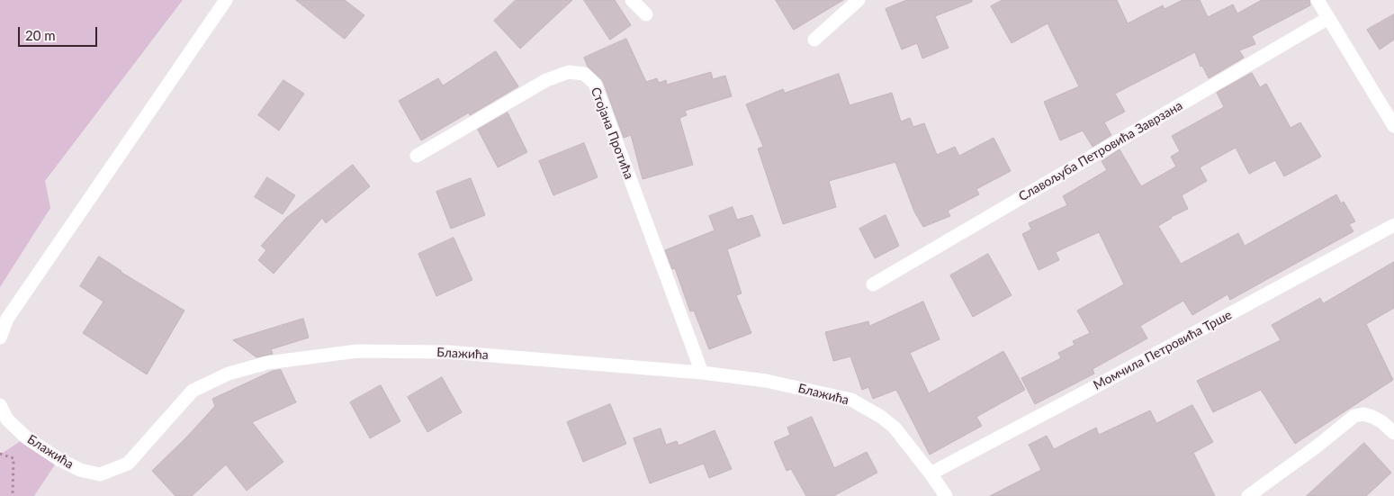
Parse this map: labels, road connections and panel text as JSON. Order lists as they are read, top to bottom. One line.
{"streets":{"street":["Стојана Протића","Славољуба Петровића Заврзана","Момчила Петровића Трше","Блажића"]},"crossings":[["Стојана Протића","Блажића"],["Момчила Петровића Трше","Блажића"]],"scale_bar":"20 m"}
